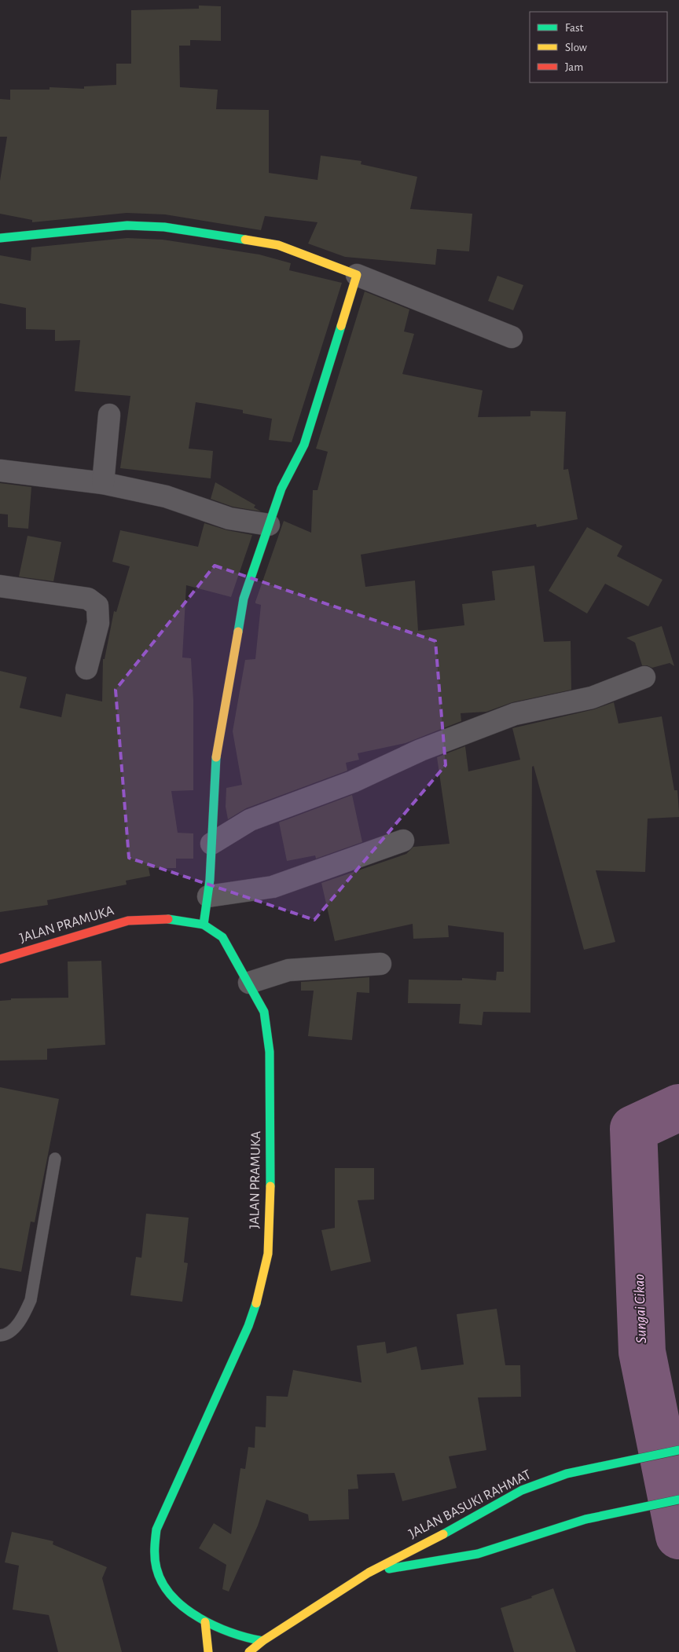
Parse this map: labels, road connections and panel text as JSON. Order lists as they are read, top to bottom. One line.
{"streets":{"main road":["JALAN PRAMUKA","JALAN BASUKI RAHMAT"]},"crossings":[["JALAN PRAMUKA","JALAN BASUKI RAHMAT"]],"water":["Sungai Cikao"],"legend":["Fast","Slow","Jam"]}
